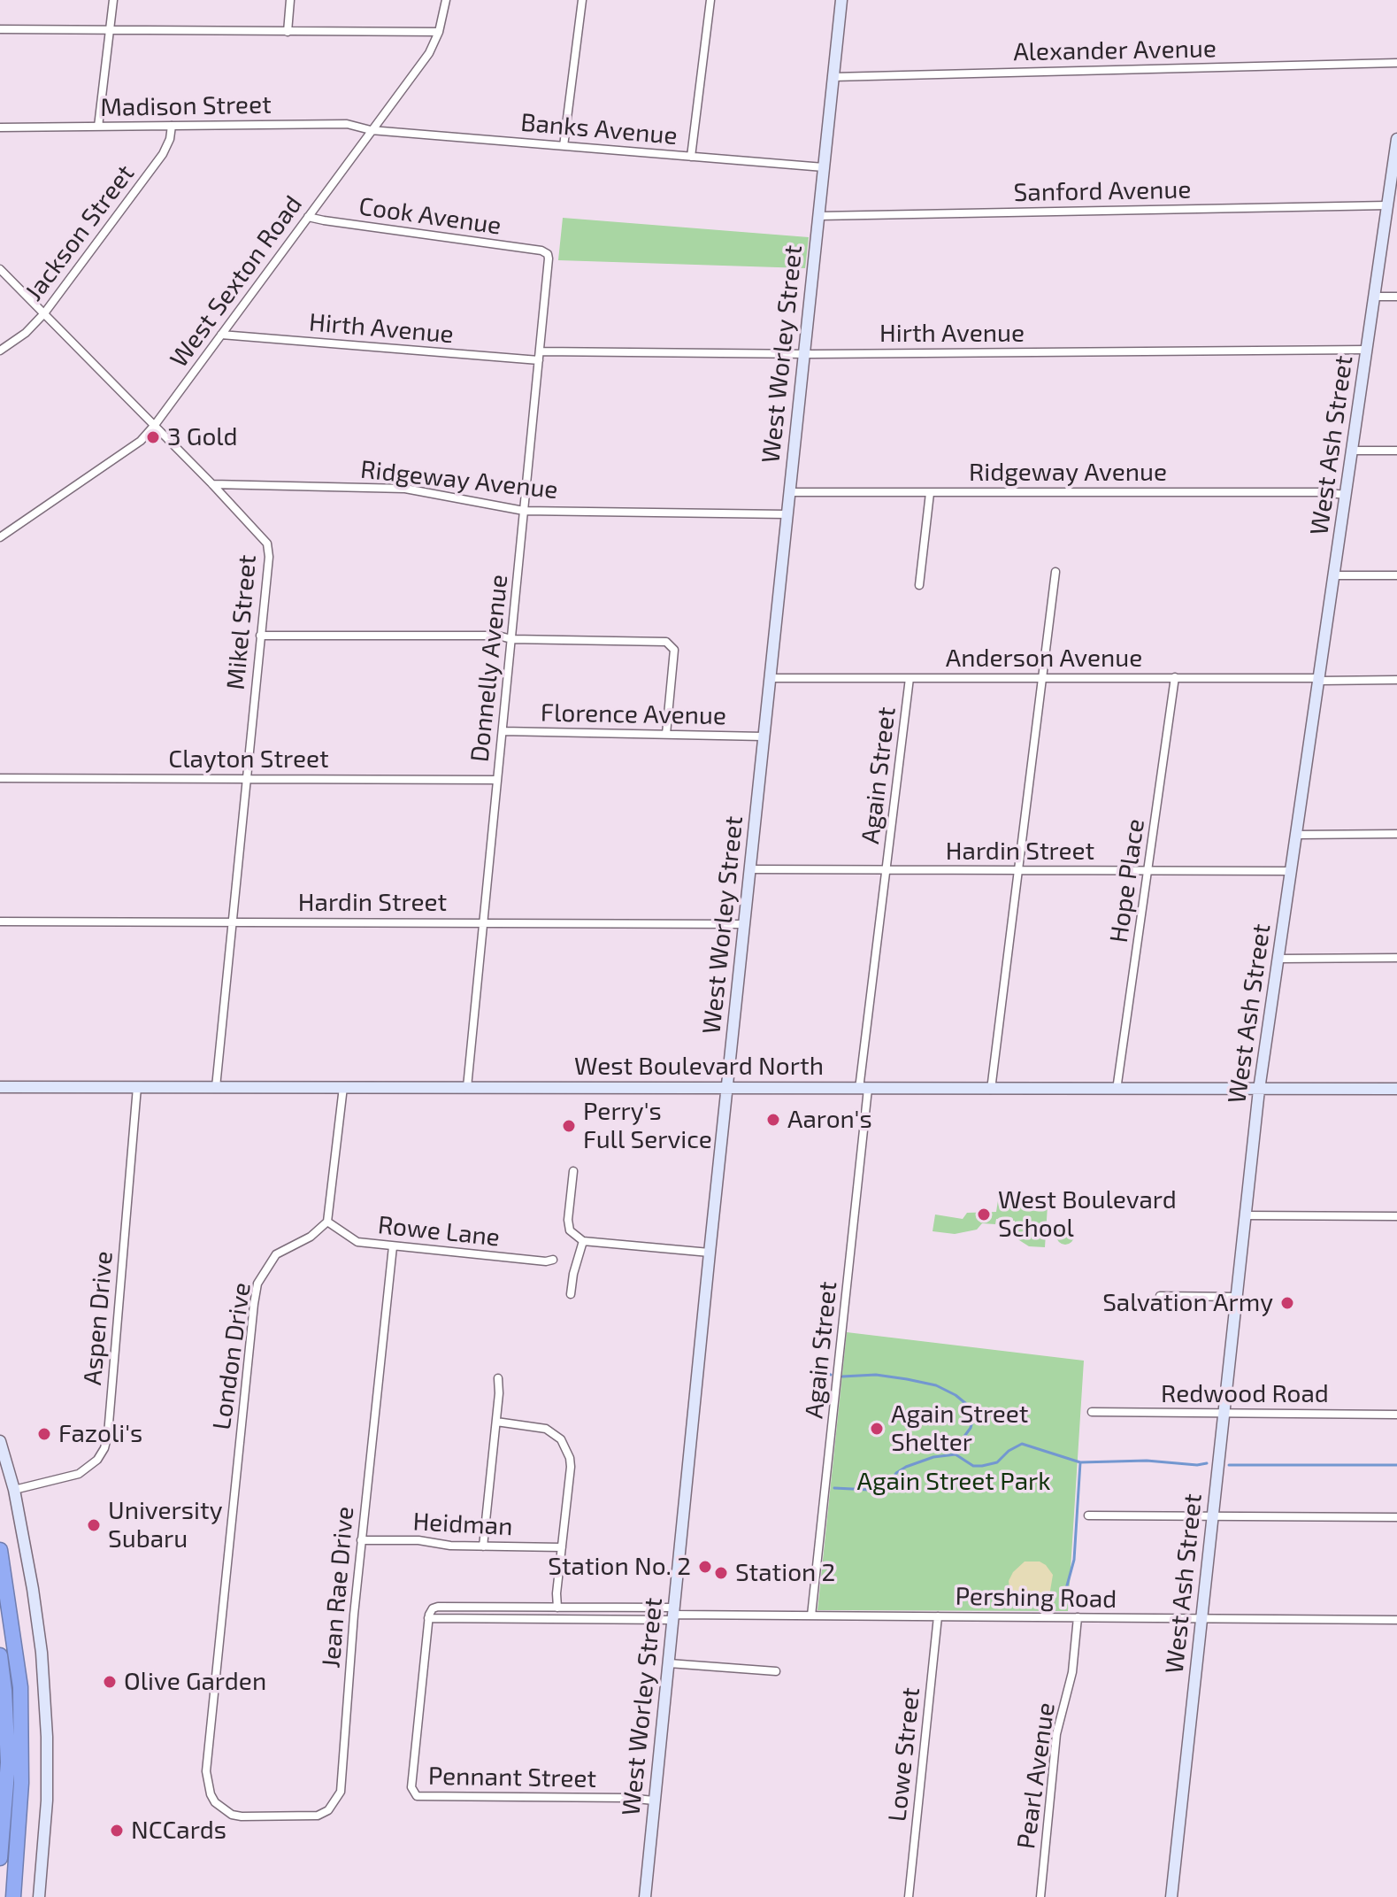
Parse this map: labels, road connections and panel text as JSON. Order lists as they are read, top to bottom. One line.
{"streets":{"street":["Alexander Avenue","Madison Street","Banks Avenue","Sanford Avenue","Cook Avenue","Jackson Street","West Sexton Road","Hirth Avenue","West Worley Street","West Ash Street","Ridgeway Avenue","Mikel Street","Anderson Avenue","Donnelly Avenue","Florence Avenue","Clayton Street","Again Street","Hardin Street","Hope Place","West Boulevard North","Rowe Lane","Aspen Drive","London Drive","Redwood Road","Heidman","Jean Rae Drive","Pershing Road","Lowe Street","Pearl Avenue","Pennant Street"]},"crossings":[["Alexander Avenue","West Worley Street"],["Madison Street","Banks Avenue"],["Madison Street","Jackson Street"],["Madison Street","West Sexton Road"],["Banks Avenue","West Sexton Road"],["Banks Avenue","West Worley Street"],["Sanford Avenue","West Worley Street"],["Sanford Avenue","West Ash Street"],["Cook Avenue","West Sexton Road"],["Cook Avenue","Donnelly Avenue"],["Jackson Street","Mikel Street"],["West Sexton Road","Hirth Avenue"],["West Sexton Road","Mikel Street"],["Hirth Avenue","West Worley Street"],["Hirth Avenue","West Ash Street"],["Hirth Avenue","Donnelly Avenue"],["West Worley Street","Ridgeway Avenue"],["West Worley Street","Anderson Avenue"],["West Worley Street","Florence Avenue"],["West Worley Street","Hardin Street"],["West Worley Street","West Boulevard North"],["West Worley Street","Pershing Road"],["West Worley Street","Pennant Street"],["West Ash Street","Ridgeway Avenue"],["West Ash Street","Anderson Avenue"],["West Ash Street","Hardin Street"],["West Ash Street","West Boulevard North"],["West Ash Street","Redwood Road"],["West Ash Street","Pershing Road"],["Ridgeway Avenue","Mikel Street"],["Ridgeway Avenue","Donnelly Avenue"],["Mikel Street","Clayton Street"],["Mikel Street","Hardin Street"],["Mikel Street","West Boulevard North"],["Anderson Avenue","Again Street"],["Anderson Avenue","Hope Place"],["Donnelly Avenue","Florence Avenue"],["Donnelly Avenue","Clayton Street"],["Donnelly Avenue","Hardin Street"],["Donnelly Avenue","West Boulevard North"],["Again Street","Hardin Street"],["Again Street","West Boulevard North"],["Again Street","Pershing Road"],["Hardin Street","Hope Place"],["Hope Place","West Boulevard North"],["West Boulevard North","Aspen Drive"],["Rowe Lane","London Drive"],["Rowe Lane","Jean Rae Drive"],["London Drive","Jean Rae Drive"],["Heidman","Jean Rae Drive"],["Pershing Road","Lowe Street"],["Pershing Road","Pearl Avenue"],["Pershing Road","Pennant Street"]],"parks":["Again Street Park"],"places":["3 Gold","Aaron's","Perry's Full Service","West Boulevard School","Salvation Army","Again Street Shelter","Fazoli's","University Subaru","Station No. 2","Station 2","Olive Garden","NCCards"]}
